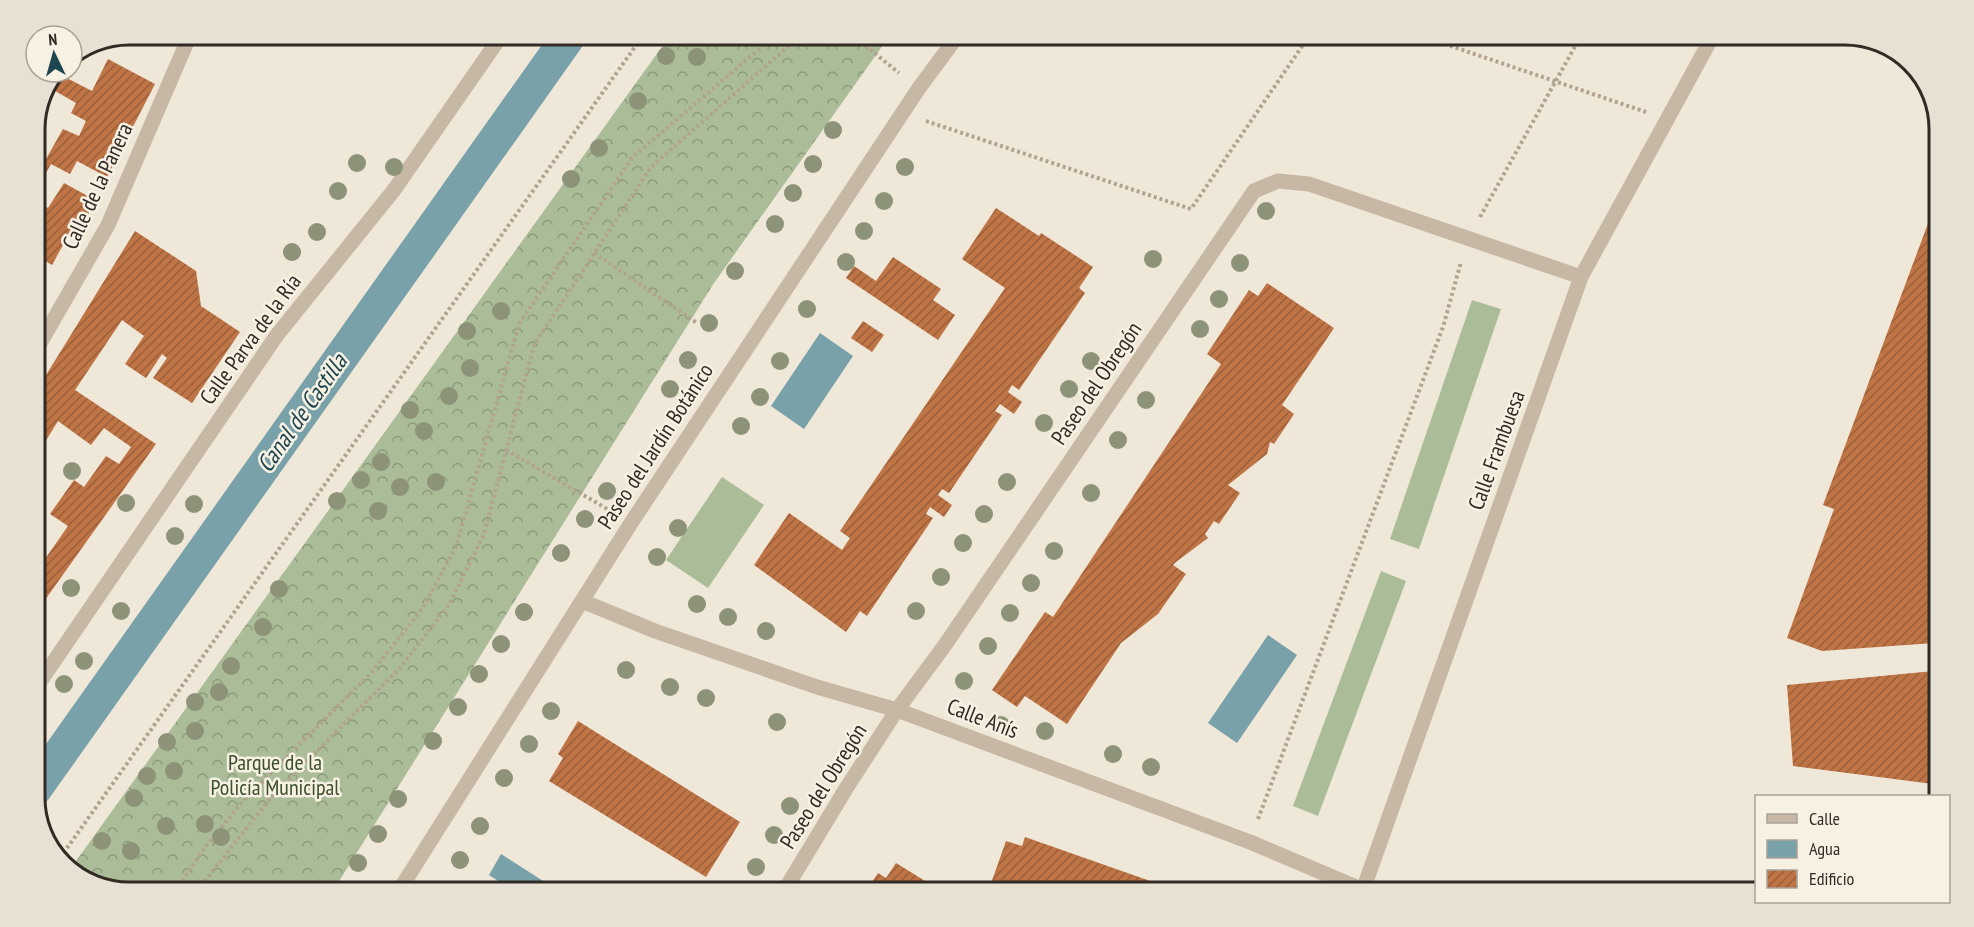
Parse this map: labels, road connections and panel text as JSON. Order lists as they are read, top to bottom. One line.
{"streets":{"street":["Calle de la Panera","Calle Parva de la Ría","Paseo del Obregón","Paseo del Jardín Botánico","Calle Frambuesa","Calle Anís"]},"crossings":[["Paseo del Obregón","Calle Frambuesa"],["Paseo del Obregón","Calle Anís"],["Paseo del Jardín Botánico","Calle Anís"]],"water":["Canal de Castilla"],"parks":["Parque de la Policía Municipal"],"legend":["Calle","Agua","Edificio"],"north":"top"}
